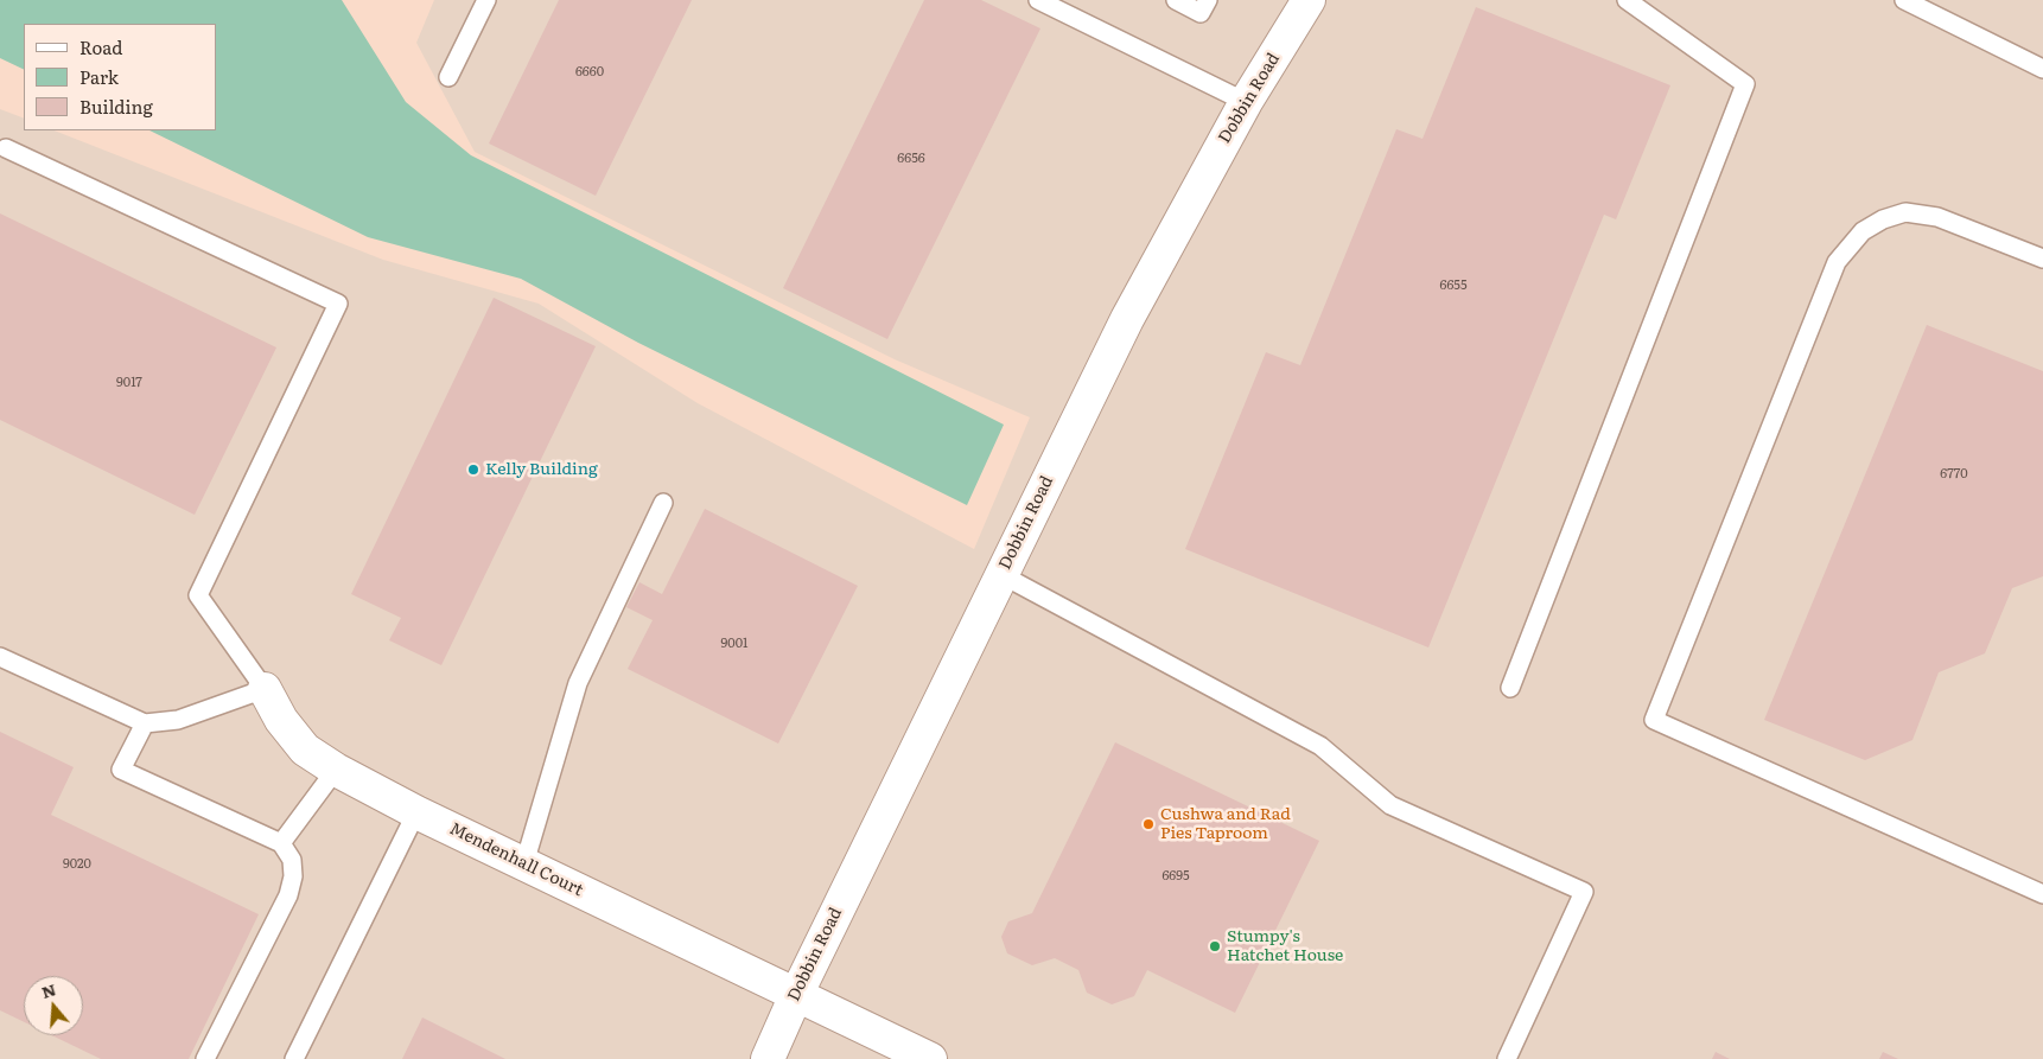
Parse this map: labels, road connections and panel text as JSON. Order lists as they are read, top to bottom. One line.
{"streets":{"street":["Dobbin Road","Mendenhall Court"]},"crossings":[["Dobbin Road","Mendenhall Court"]],"places":["Kelly Building","Cushwa and Rad Pies Taproom","Stumpy's Hatchet House"],"house_numbers":["6660","6656","6655","9017","6770","9001","9020","6695"],"legend":["Road","Park","Building"],"north":"top"}
